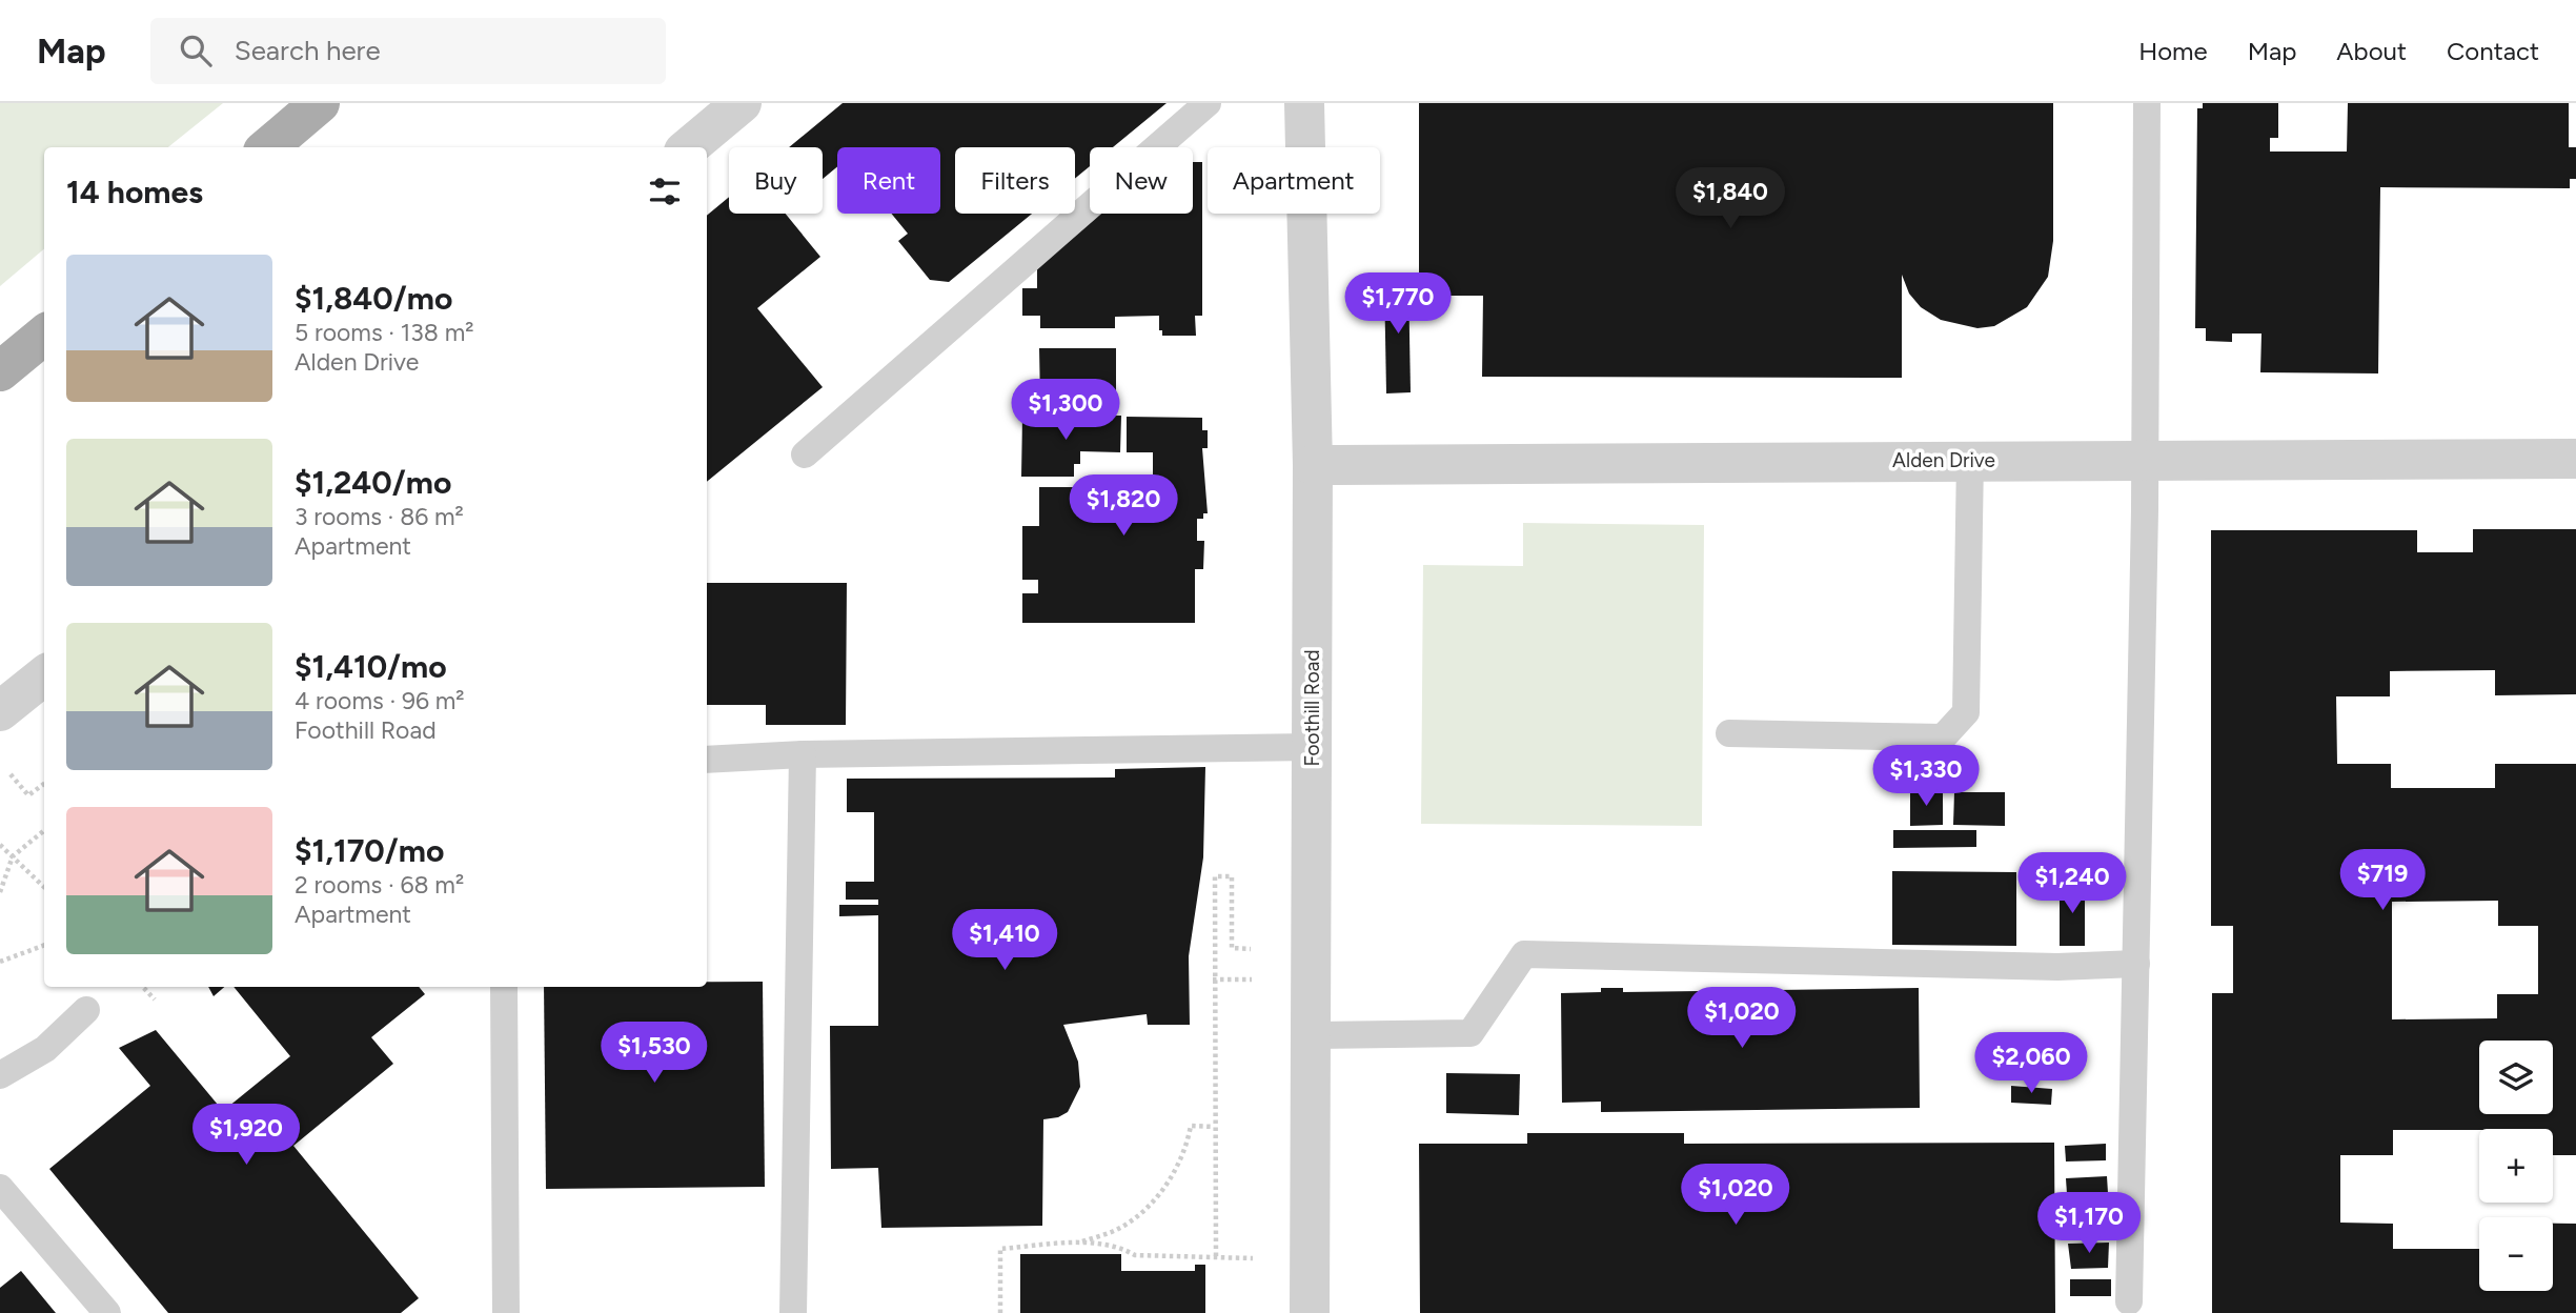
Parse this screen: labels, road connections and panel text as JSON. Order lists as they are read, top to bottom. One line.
{"streets":{"street":["Alden Drive","Foothill Road"]},"crossings":[["Alden Drive","Foothill Road"]],"page":{"header":"Map","search":"Search here","nav":["Home","Map","About","Contact"],"chip":["Buy","Rent","Filters","New","Apartment"],"heading":"14 homes","price":["$1,840","$1,770","$1,300","$1,820","$1,330","$719","$1,240","$1,410","$1,020","$1,530","$2,060","$1,920","$1,020","$1,170"],"list":[{"name":"$1,840/mo","note":"5 rooms · 138 m² · Alden Drive"},{"name":"$1,240/mo","note":"3 rooms · 86 m² · Apartment"},{"name":"$1,410/mo","note":"4 rooms · 96 m² · Foothill Road"},{"name":"$1,170/mo","note":"2 rooms · 68 m² · Apartment"}],"map_buttons":["+","−"]}}
